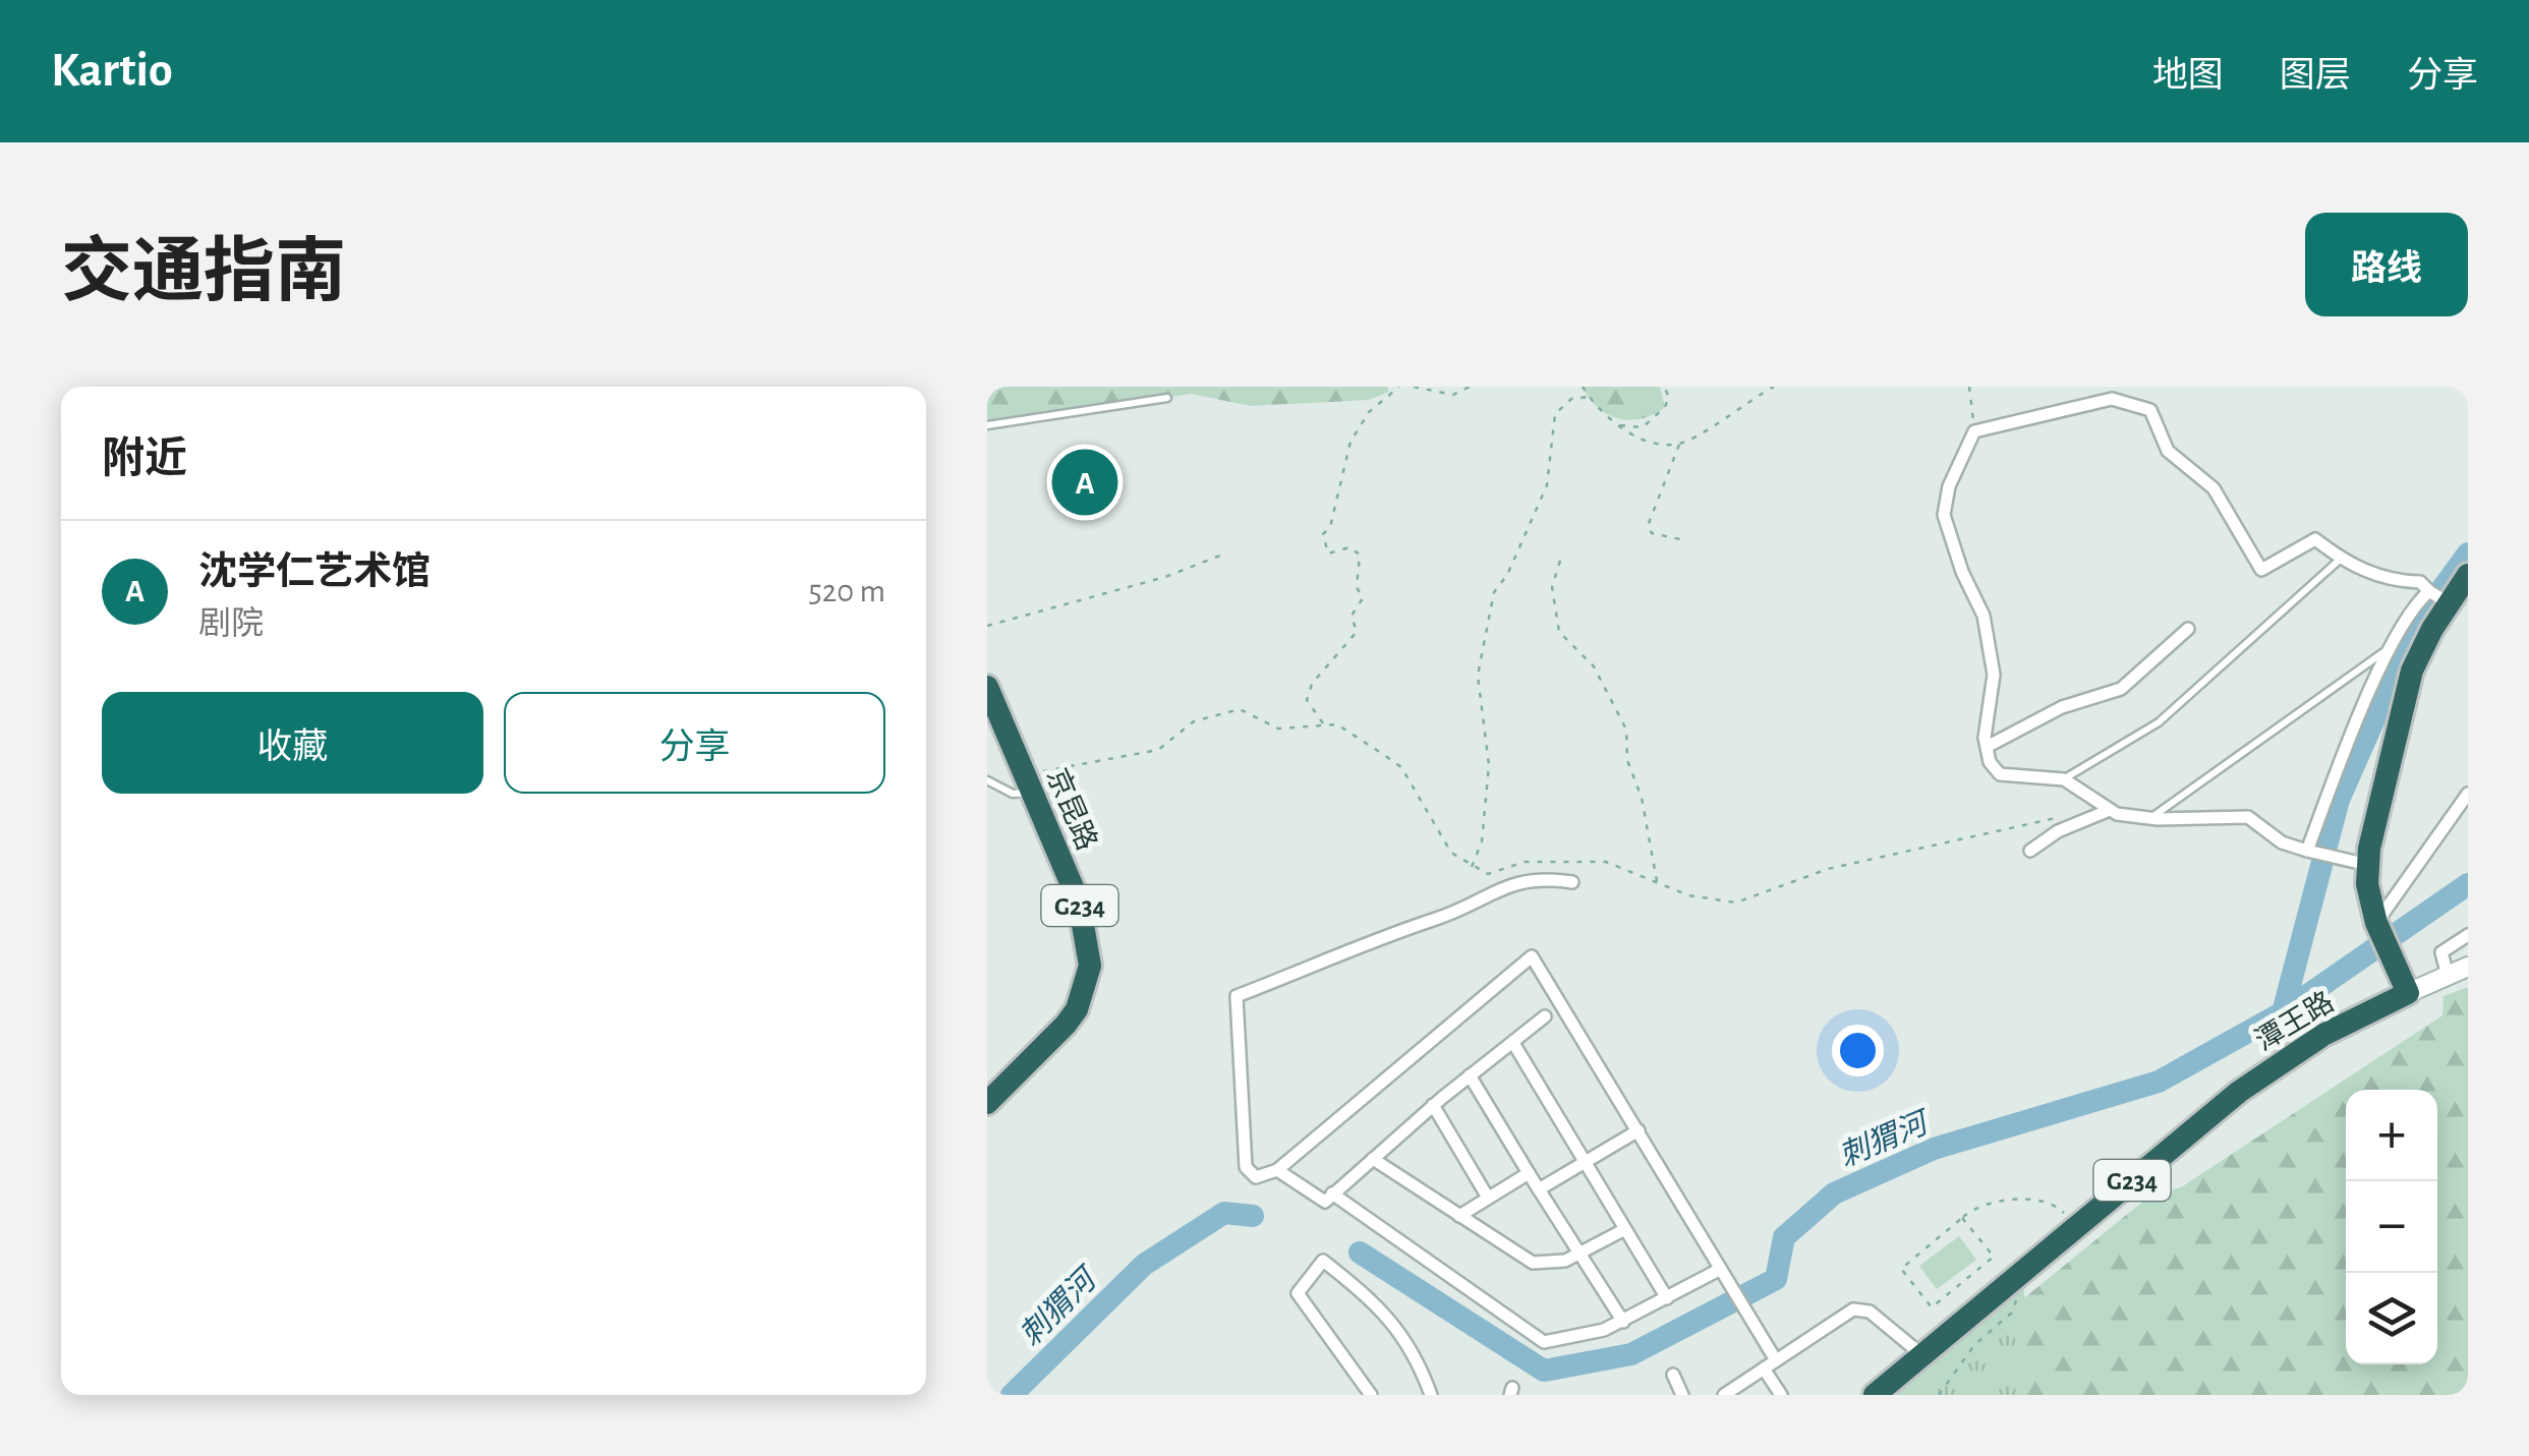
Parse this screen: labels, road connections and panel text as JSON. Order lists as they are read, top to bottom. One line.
{"streets":{"highway":["京昆路","G234","潭王路"]},"water":["刺猬河"],"page":{"header":"Kartio","nav":["地图","图层","分享"],"title":"交通指南","buttons":["路线",["收藏","分享"]],"heading":"附近","pins":"A","list":[{"mark":"A","name":"沈学仁艺术馆","note":"剧院","value":"520 m"}],"map_buttons":["+","−"]}}
